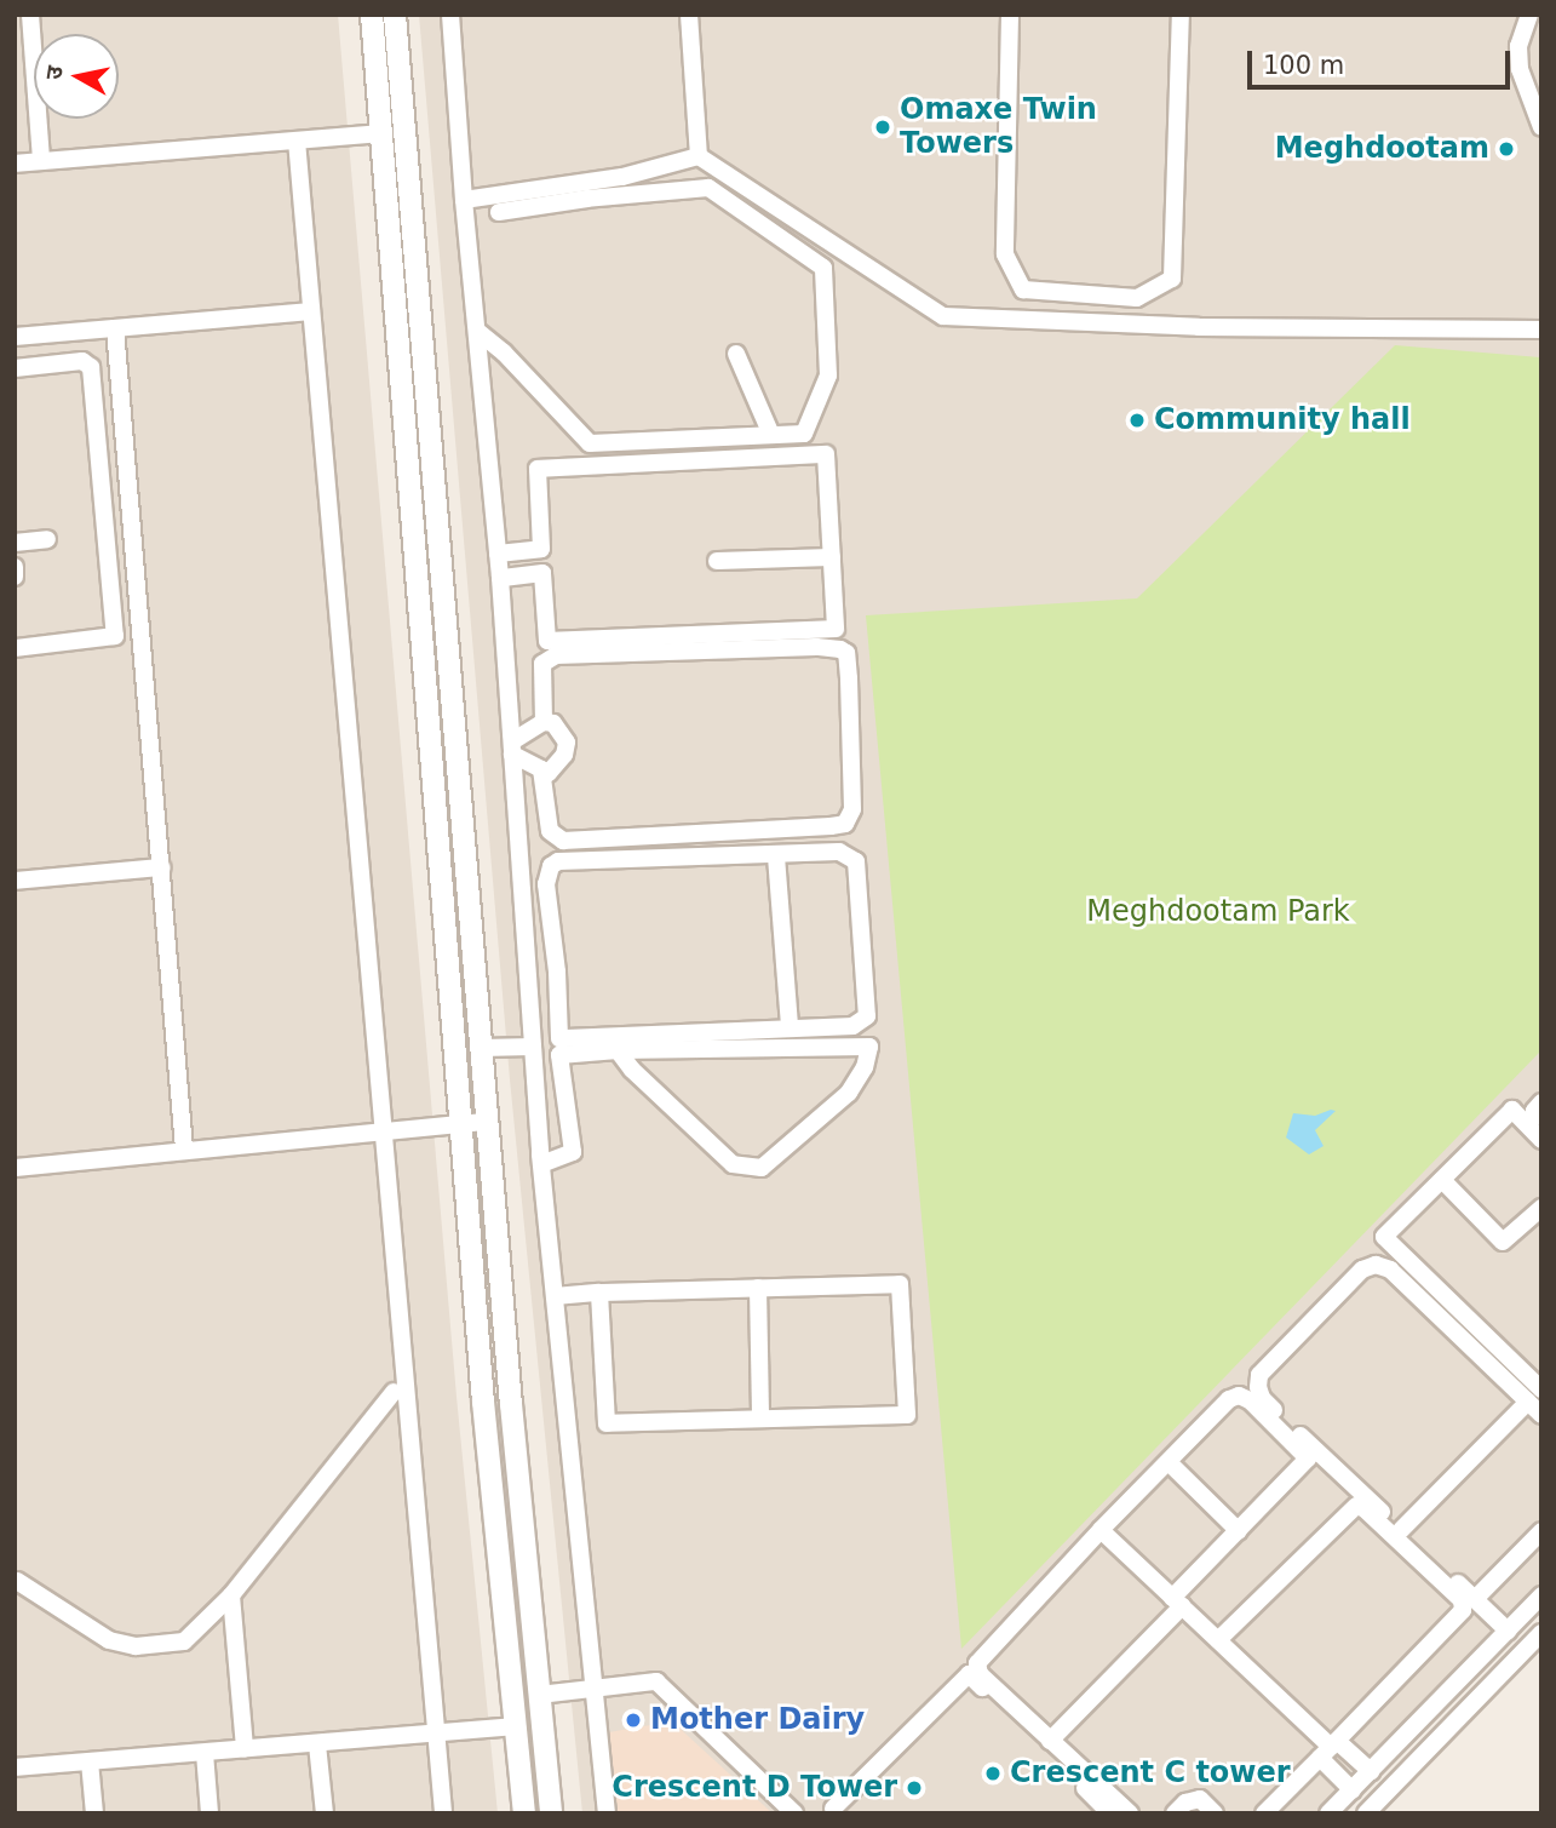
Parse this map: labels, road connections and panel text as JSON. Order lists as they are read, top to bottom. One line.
{"parks":["Meghdootam Park"],"places":["Omaxe Twin Towers","Meghdootam","Community hall","Mother Dairy","Crescent C tower","Crescent D Tower"],"scale_bar":"100 m","north":"left"}
